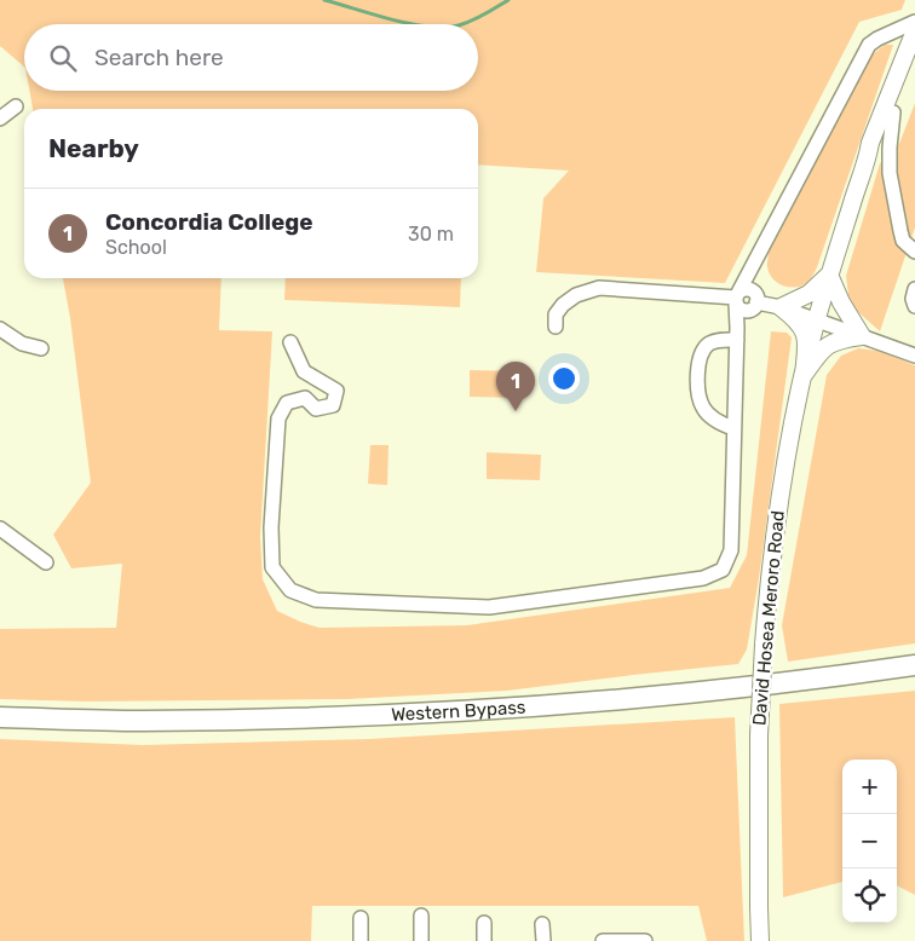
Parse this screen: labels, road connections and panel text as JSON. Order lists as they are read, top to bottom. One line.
{"streets":{"highway":["Western Bypass"],"main road":["David Hosea Meroro Road"]},"page":{"search":"Search here","heading":"Nearby","list":[{"mark":"1","name":"Concordia College","note":"School","value":"30 m"}],"pins":"1","map_buttons":["+","−"]}}
